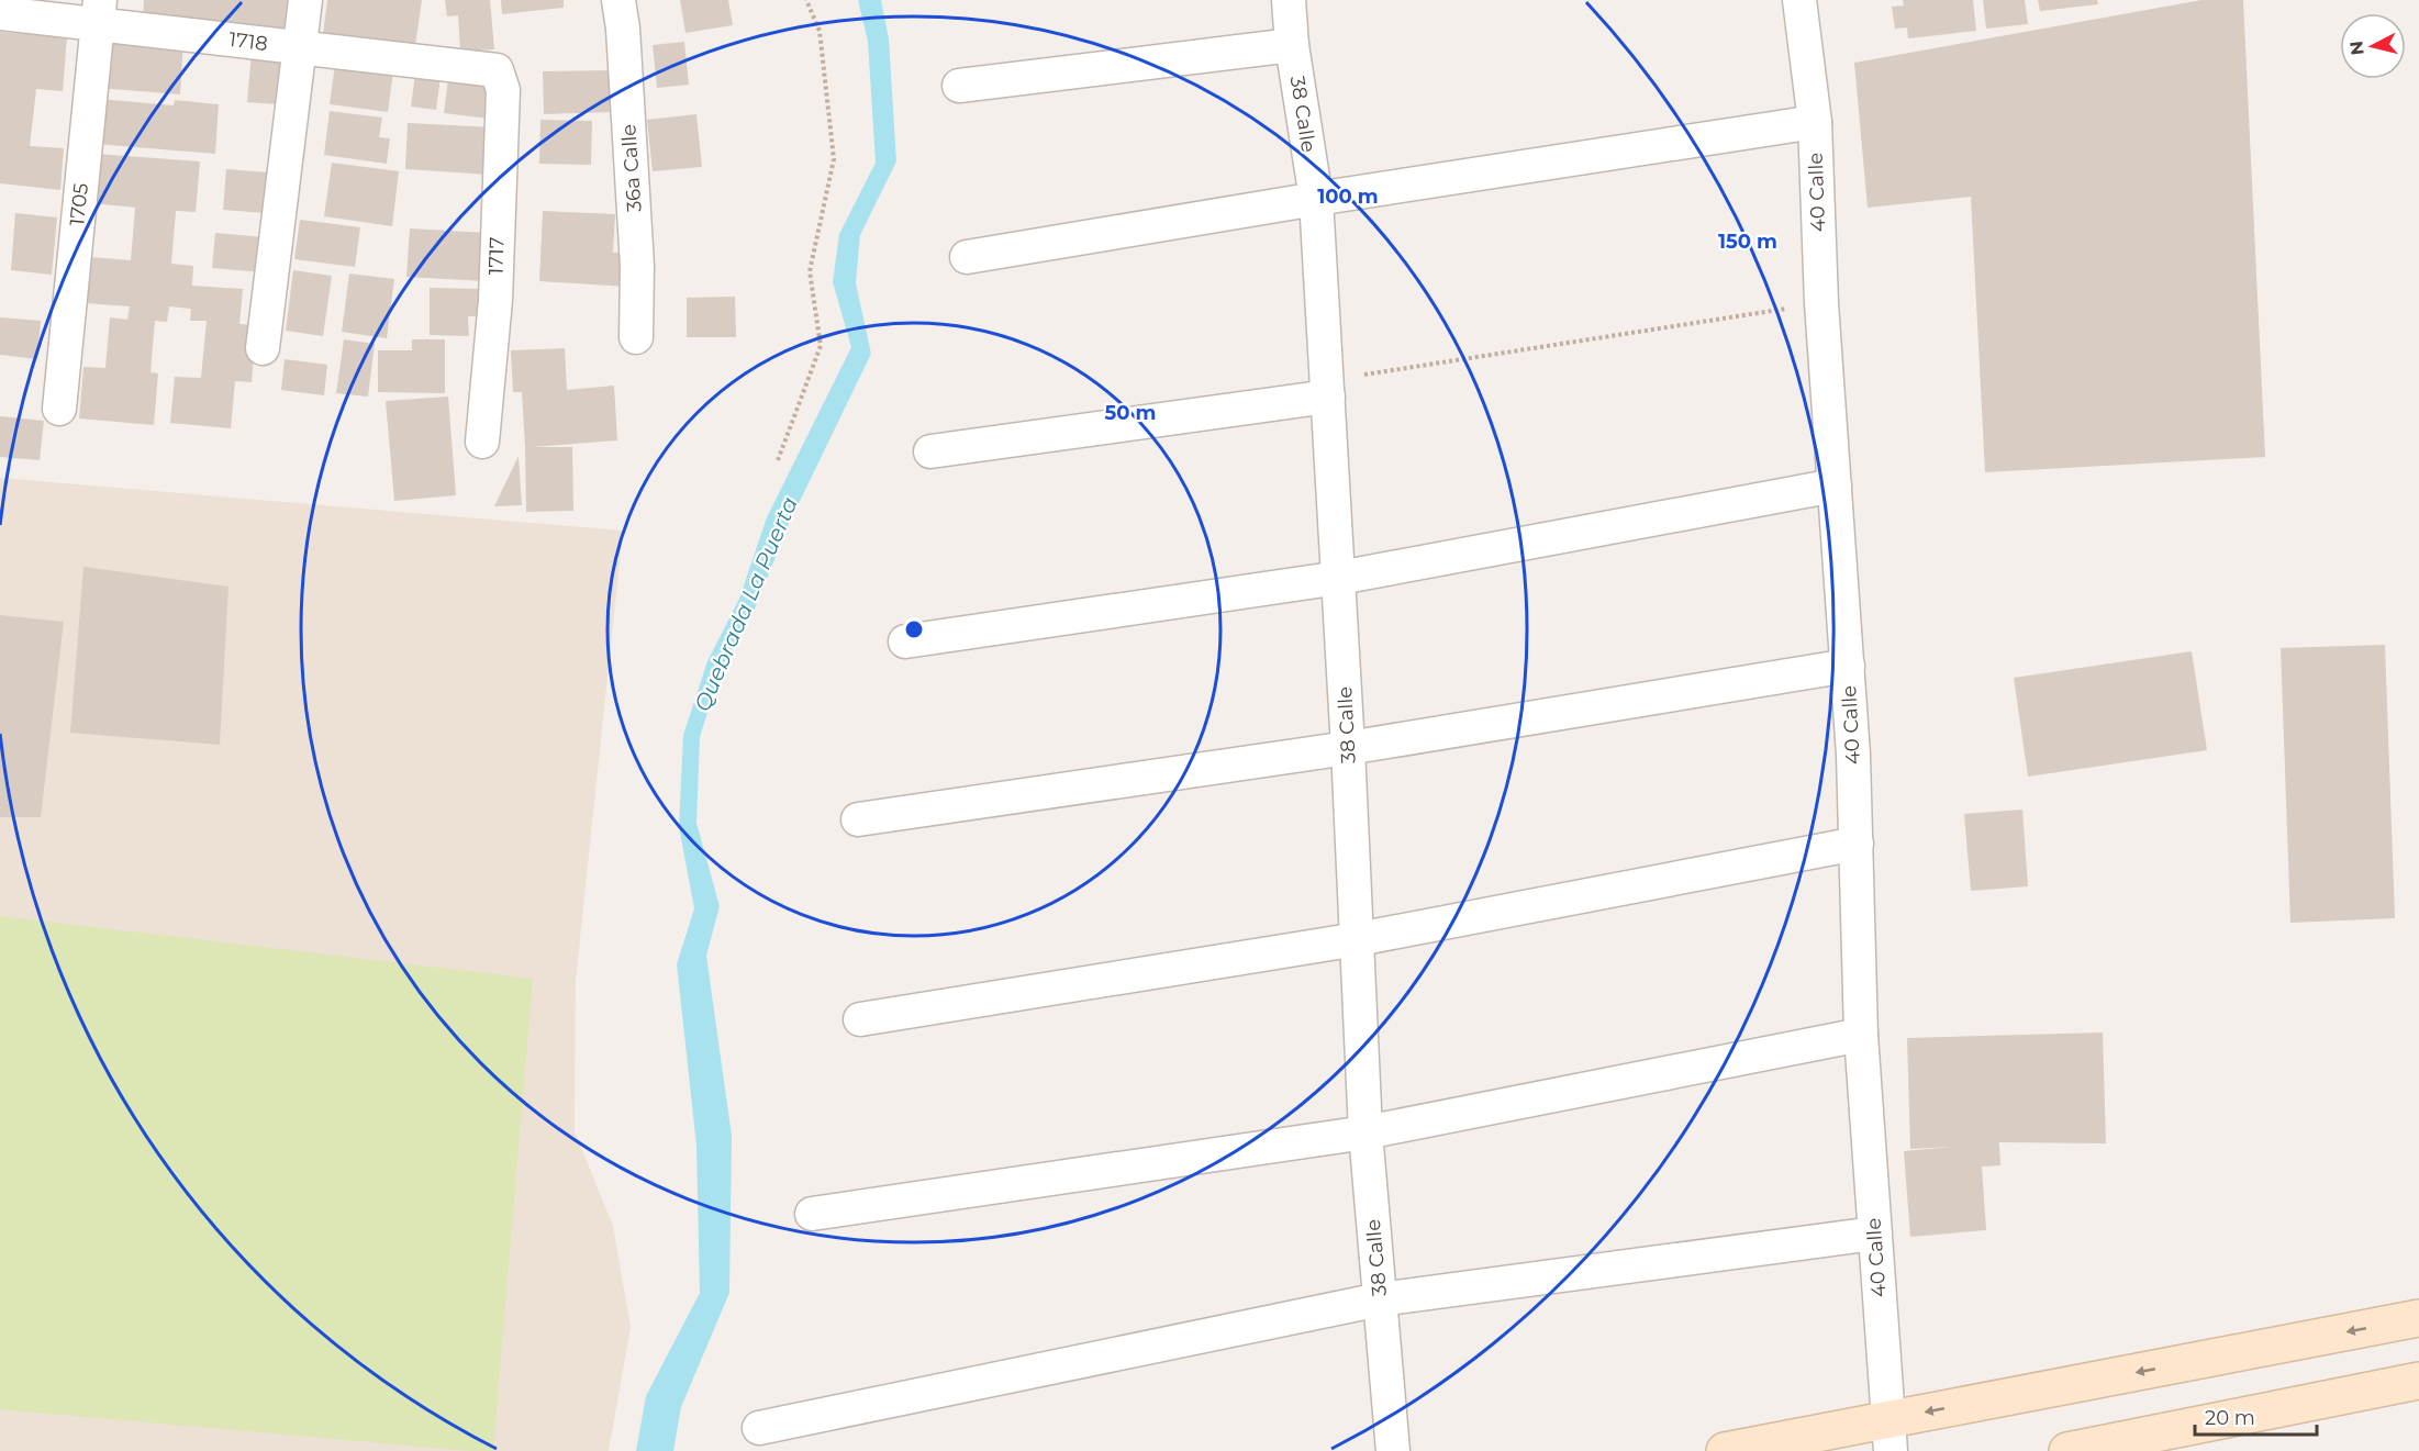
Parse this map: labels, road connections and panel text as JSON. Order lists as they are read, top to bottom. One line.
{"streets":{"street":["1718","38 Calle","36a Calle","40 Calle","1705","1717"]},"crossings":[["1718","1705"],["1718","1717"]],"water":["Quebrada La Puerta"],"scale_bar":"20 m","north":"left","rings":["100 m","150 m","50 m"]}
